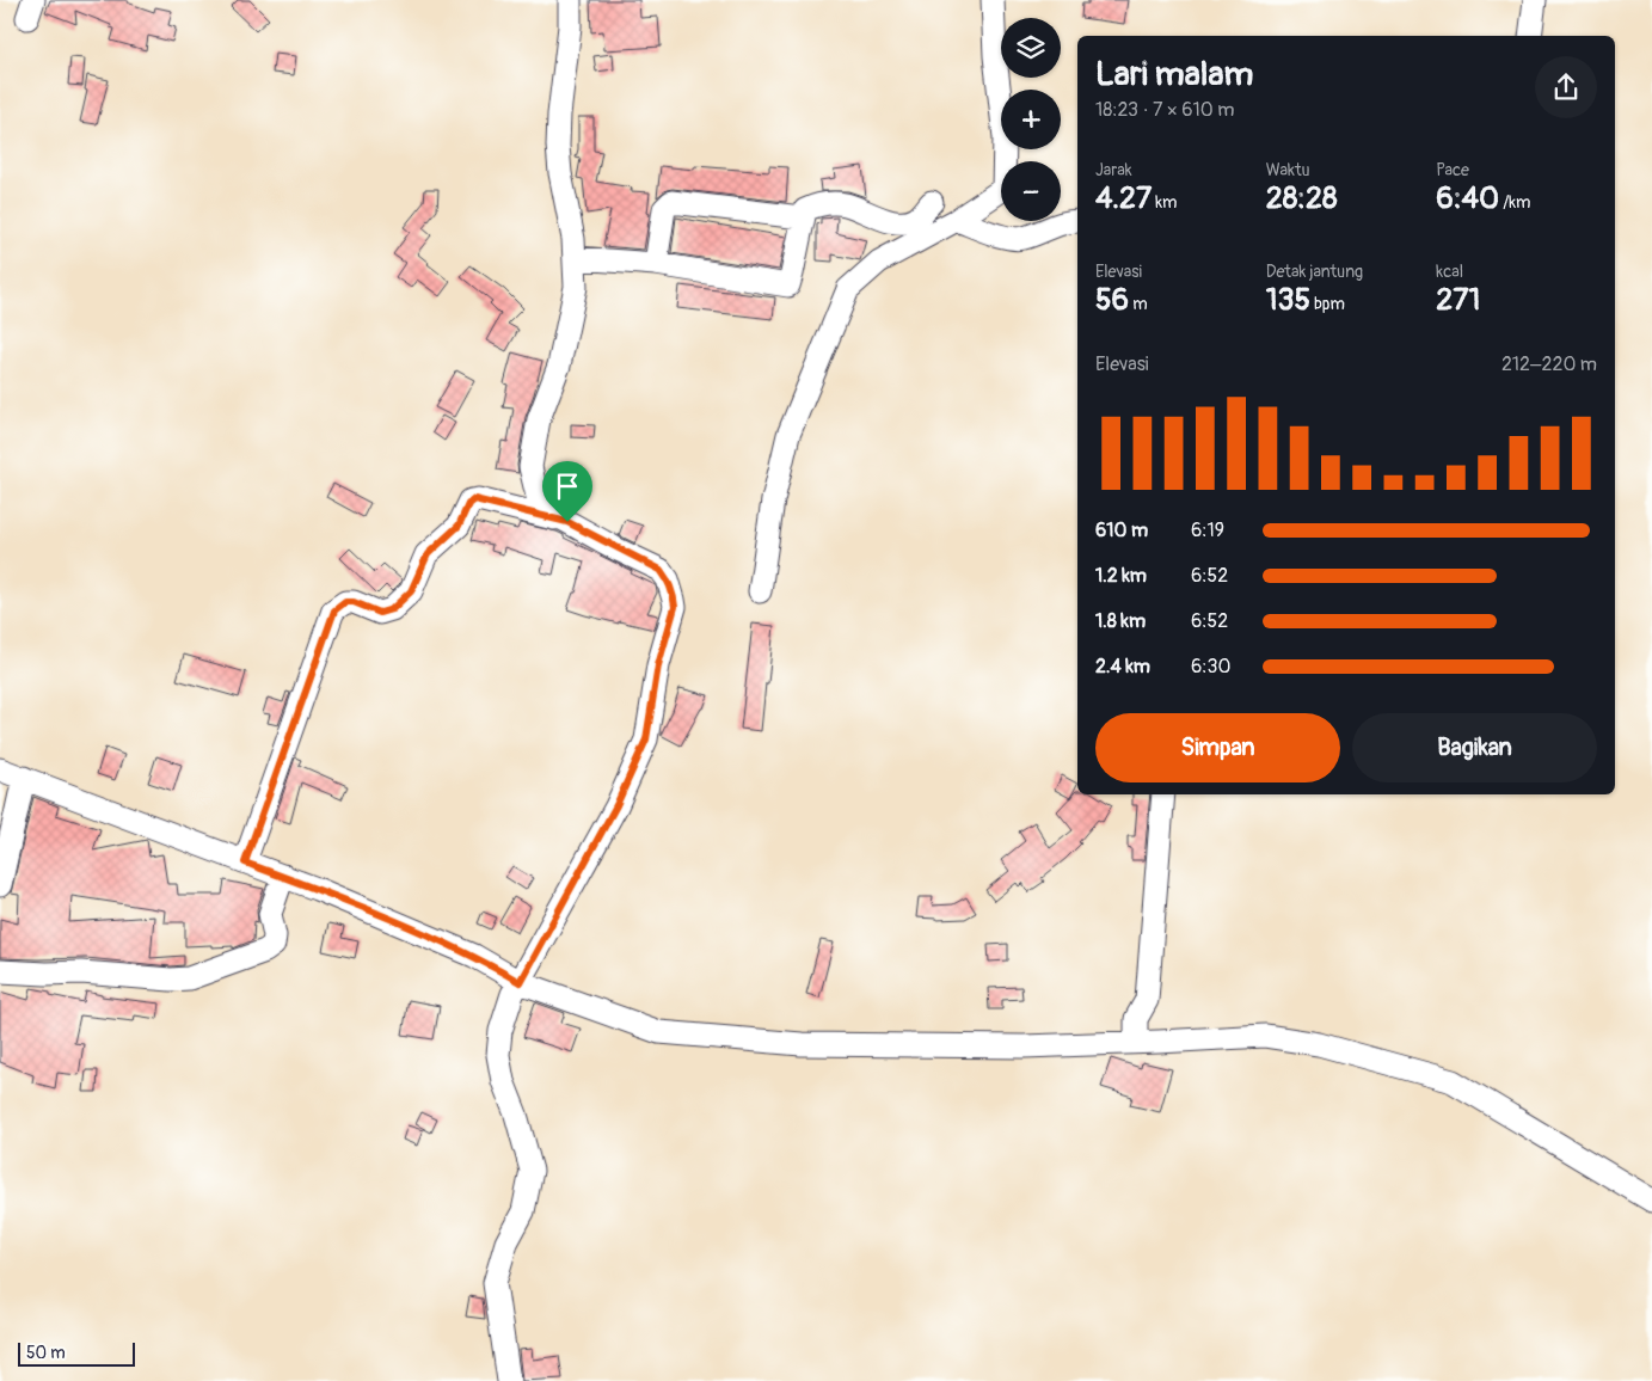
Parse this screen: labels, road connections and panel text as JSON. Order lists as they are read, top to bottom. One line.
{"scale_bar":"50 m","page":{"map_buttons":["+","−"],"heading":["Lari malam","18:23 · 7 × 610 m"],"stats":[["Jarak","4.27 km"],["Waktu","28:28"],["Pace","6:40 /km"],["Elevasi","56 m"],["Detak jantung","135 bpm"],["kcal","271"]],"chart":["Elevasi","212–220 m"],"list":[{"name":"610 m","note":"6:19"},{"name":"1.2 km","note":"6:52"},{"name":"1.8 km","note":"6:52"},{"name":"2.4 km","note":"6:30"}],"buttons":["Simpan","Bagikan"],"scale":"50 m"}}
